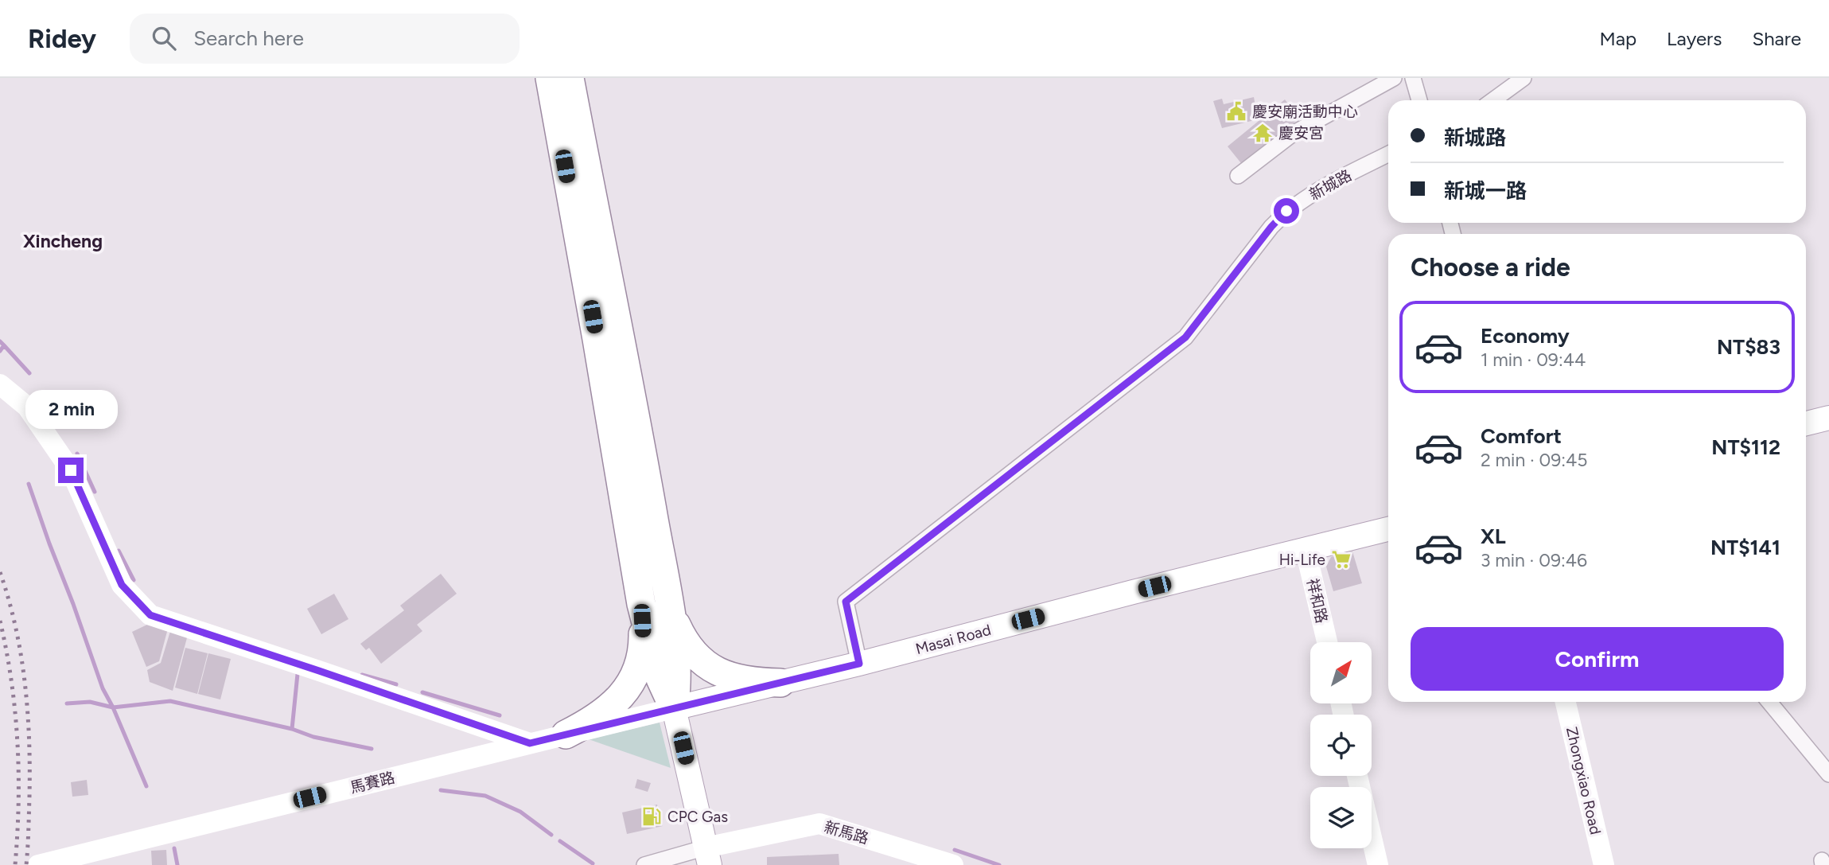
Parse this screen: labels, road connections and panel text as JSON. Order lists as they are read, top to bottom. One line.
{"streets":{"main road":["Masai Road"],"street":["新城路","祥和路","Zhongxiao Road","馬賽路","新馬路"]},"crossings":[["新城路","Masai Road"],["祥和路","Masai Road"],["Masai Road","馬賽路"]],"districts":["Xincheng"],"places":{"public building":["慶安廟活動中心"],"temple":["慶安宮"],"supermarket":["Hi-Life"],"fuel station":["CPC Gas"]},"north":"top right","page":{"header":"Ridey","search":"Search here","nav":["Map","Layers","Share"],"banner":["新城路","新城一路"],"heading":"Choose a ride","list":[{"name":"Economy","note":"1 min · 09:44","value":"NT$83"},{"name":"Comfort","note":"2 min · 09:45","value":"NT$112"},{"name":"XL","note":"3 min · 09:46","value":"NT$141"}],"bubble":"2 min","buttons":"Confirm"}}
